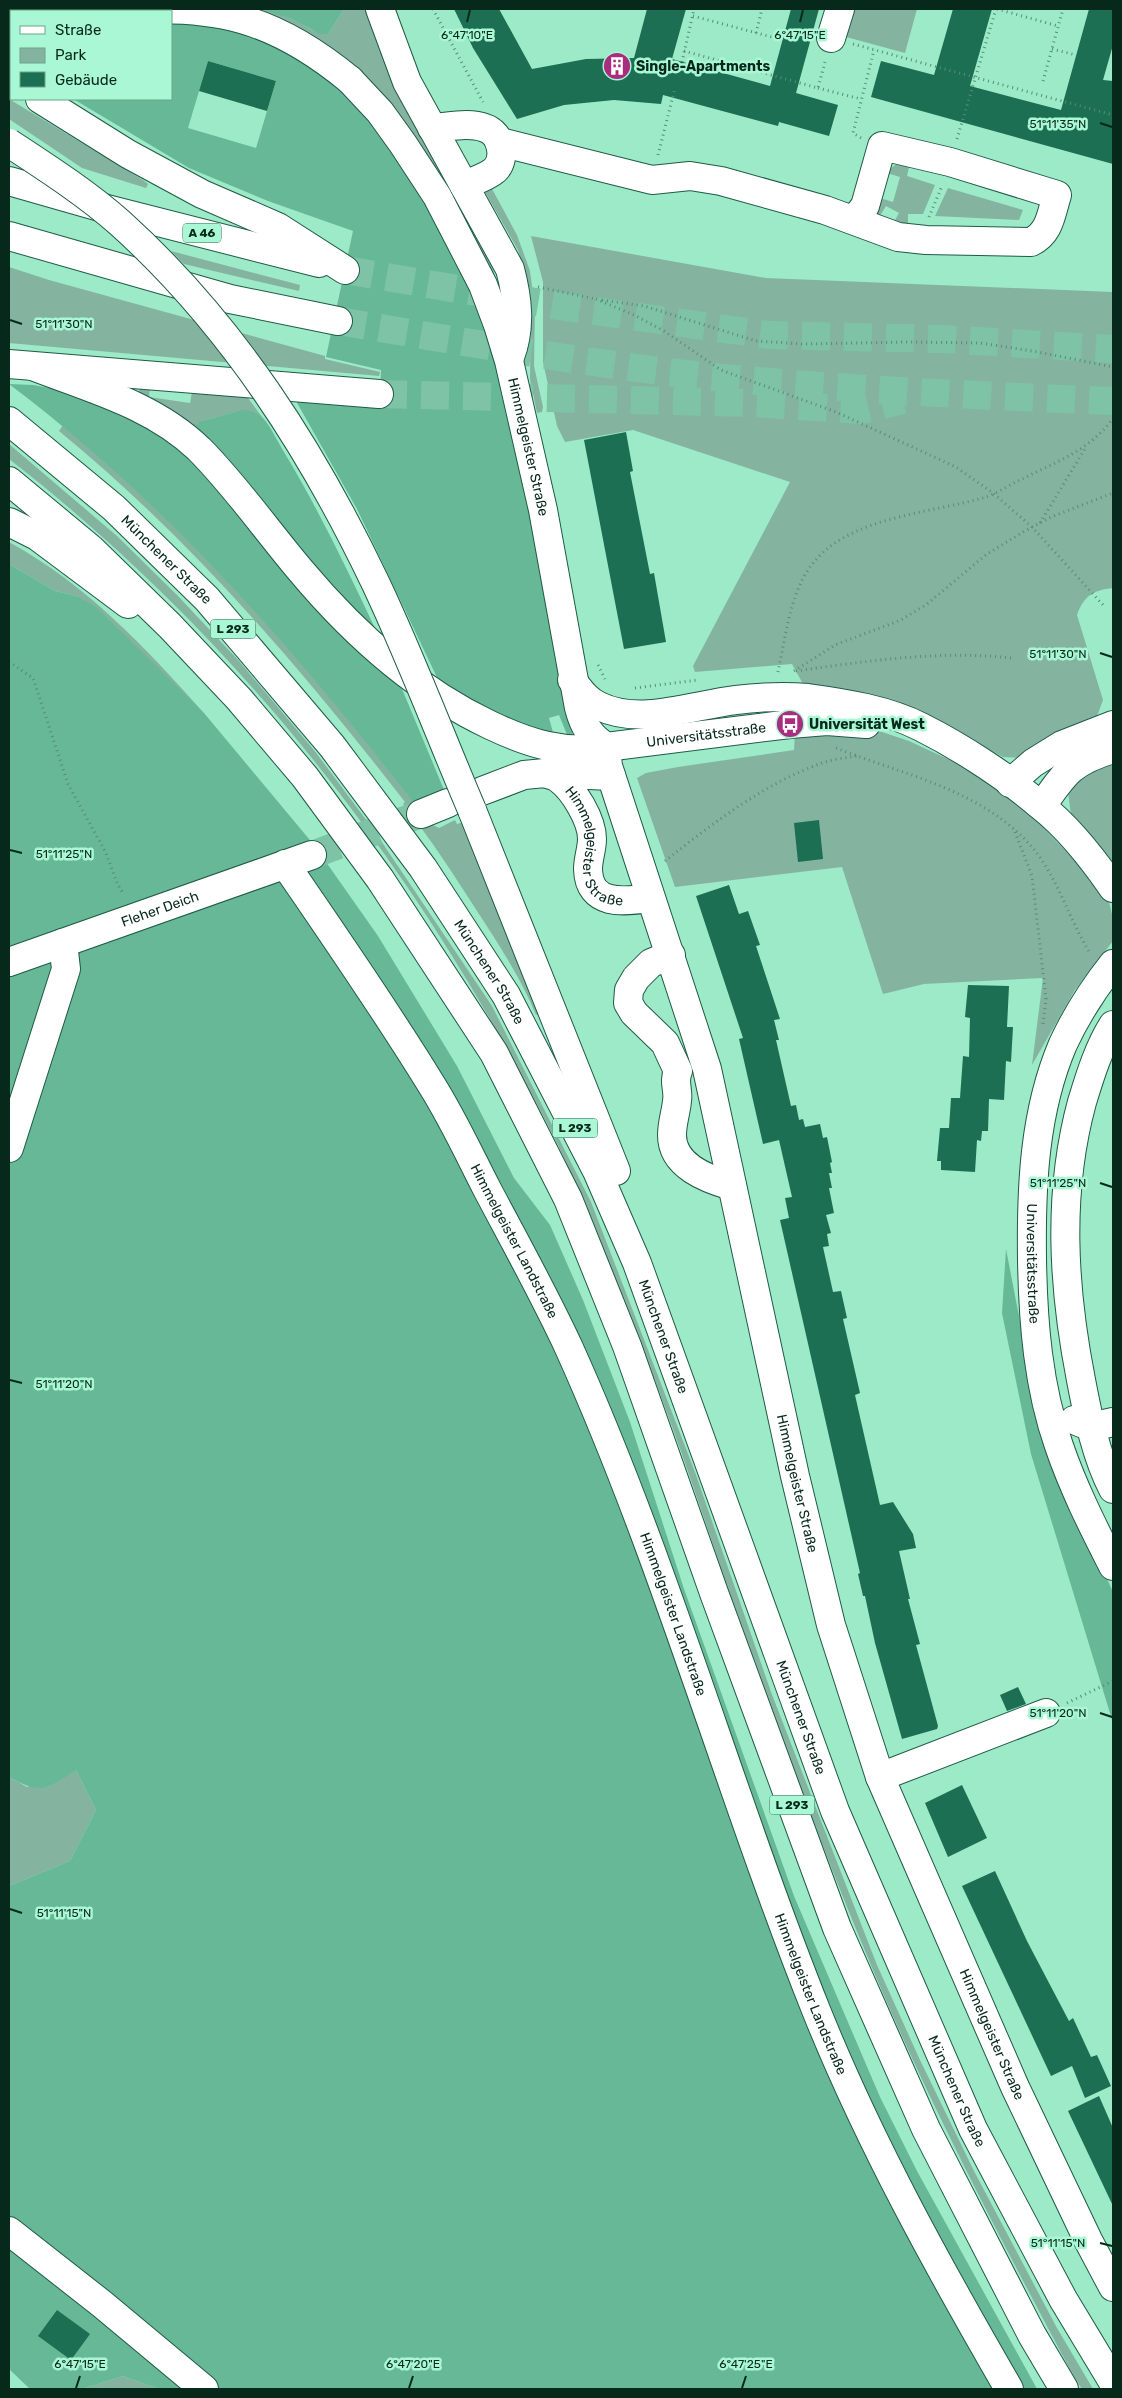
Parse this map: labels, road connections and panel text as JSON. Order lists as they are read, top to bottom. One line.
{"streets":{"main road":["A 46","Himmelgeister Straße","Münchener Straße","L 293","Universitätsstraße","Fleher Deich","Himmelgeister Landstraße"]},"crossings":[["Himmelgeister Straße","Universitätsstraße"],["Fleher Deich","Himmelgeister Landstraße"]],"places":{"building":["Single-Apartments"],"bus stop":["Universität West"]},"legend":["Straße","Park","Gebäude"],"coordinates":["6°47'10\"E","6°47'15\"E","51°11'35\"N","51°11'30\"N","51°11'25\"N","51°11'20\"N","51°11'15\"N","6°47'20\"E","6°47'25\"E"]}
